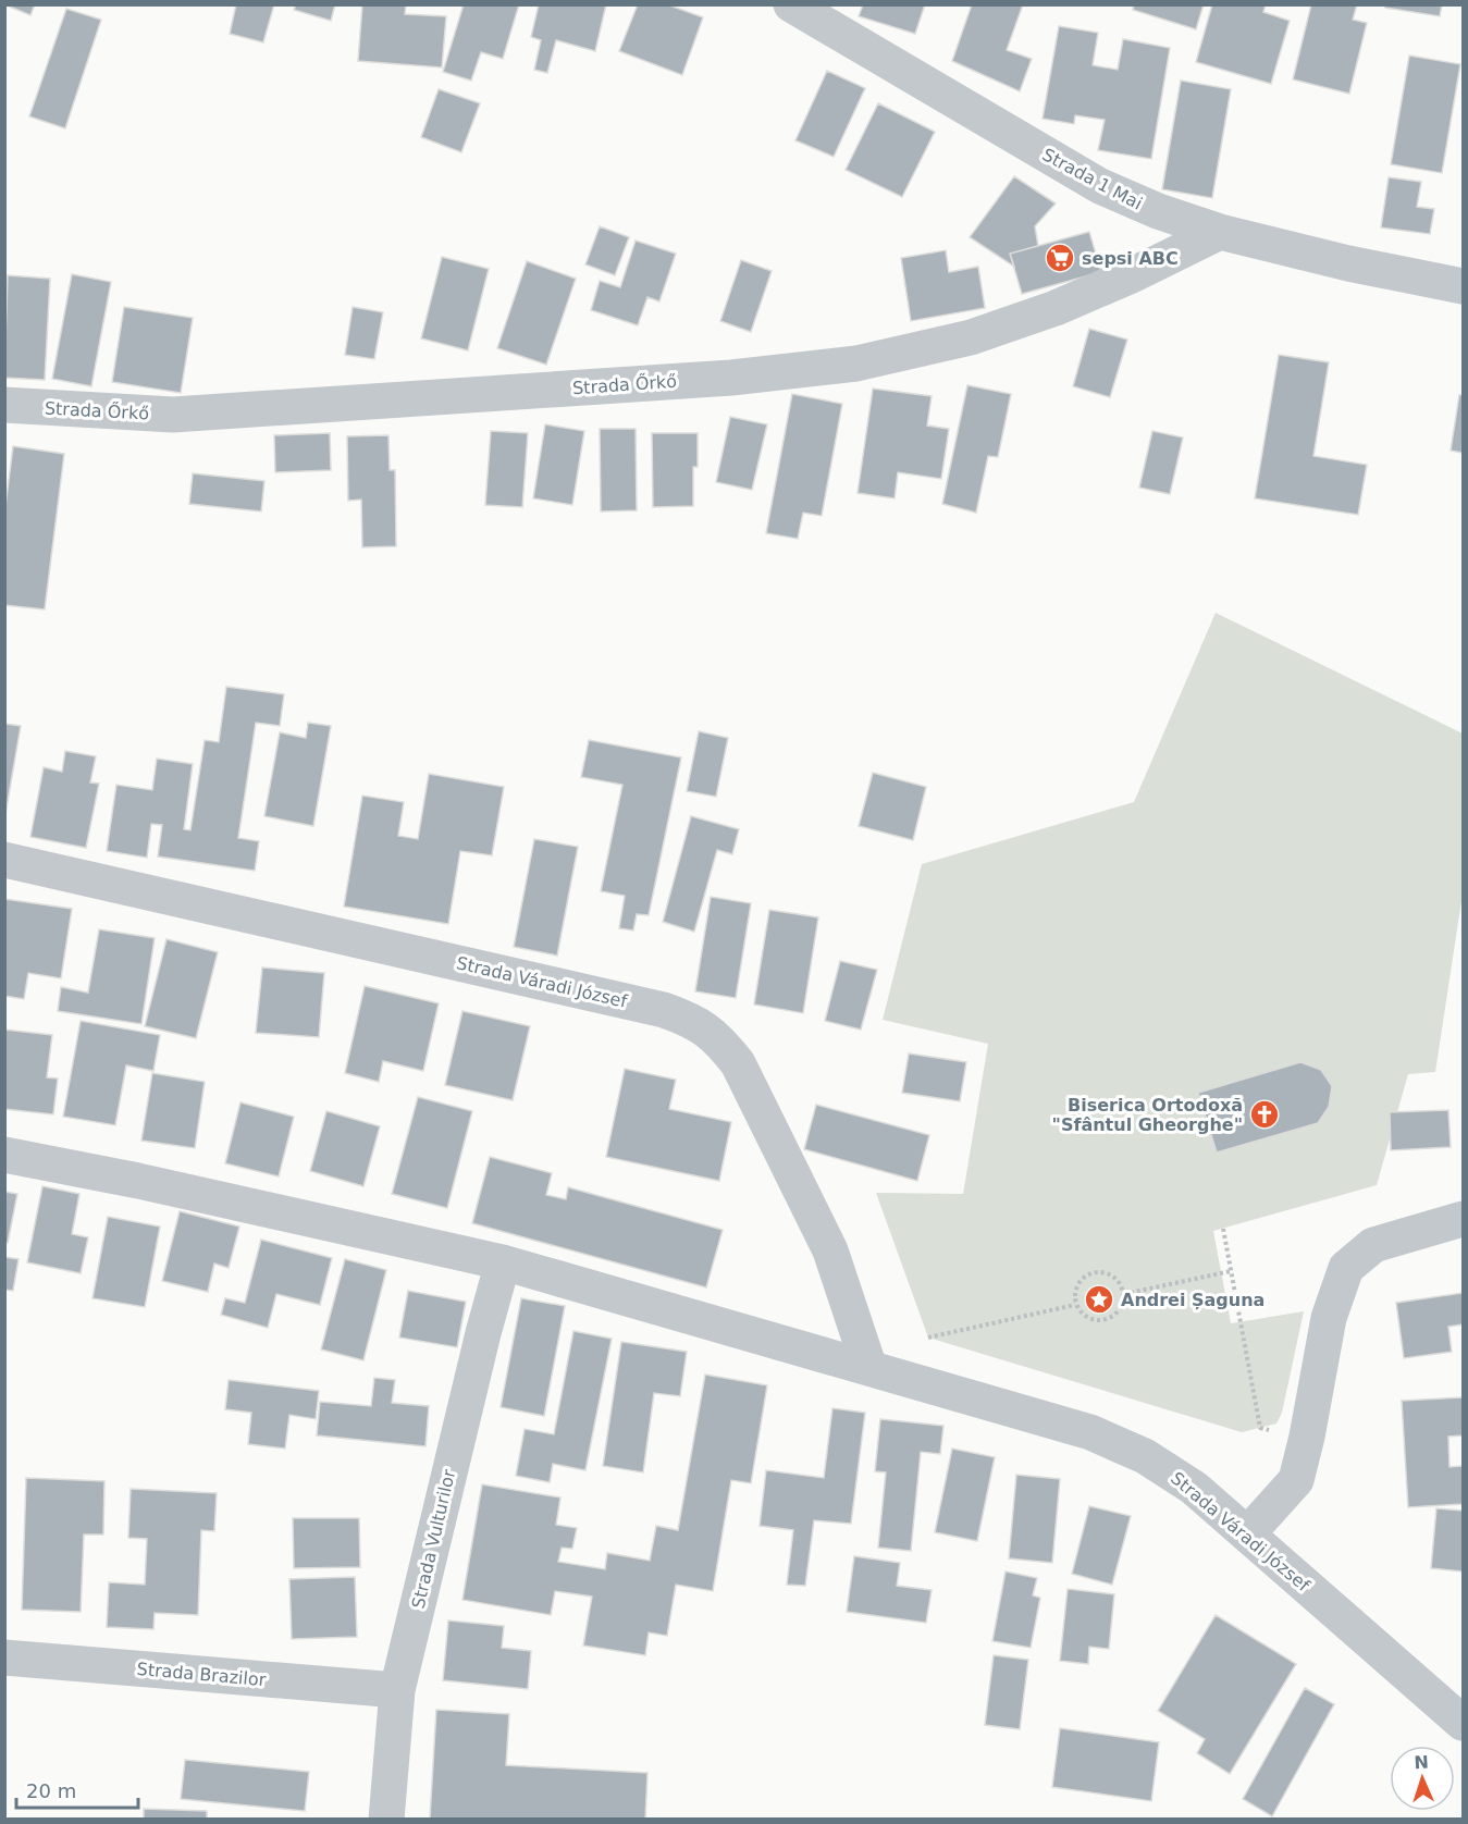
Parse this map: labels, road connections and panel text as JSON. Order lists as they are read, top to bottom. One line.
{"streets":{"street":["Strada 1 Mai","Strada Őrkő","Strada Váradi József","Strada Vulturilor","Strada Brazilor"]},"crossings":[["Strada 1 Mai","Strada Őrkő"],["Strada Váradi József","Strada Vulturilor"],["Strada Vulturilor","Strada Brazilor"]],"places":{"supermarket":["sepsi ABC"],"church":["Biserica Ortodoxă \"Sfântul Gheorghe\""],"place":["Andrei Șaguna"]},"scale_bar":"20 m","north":"top"}
